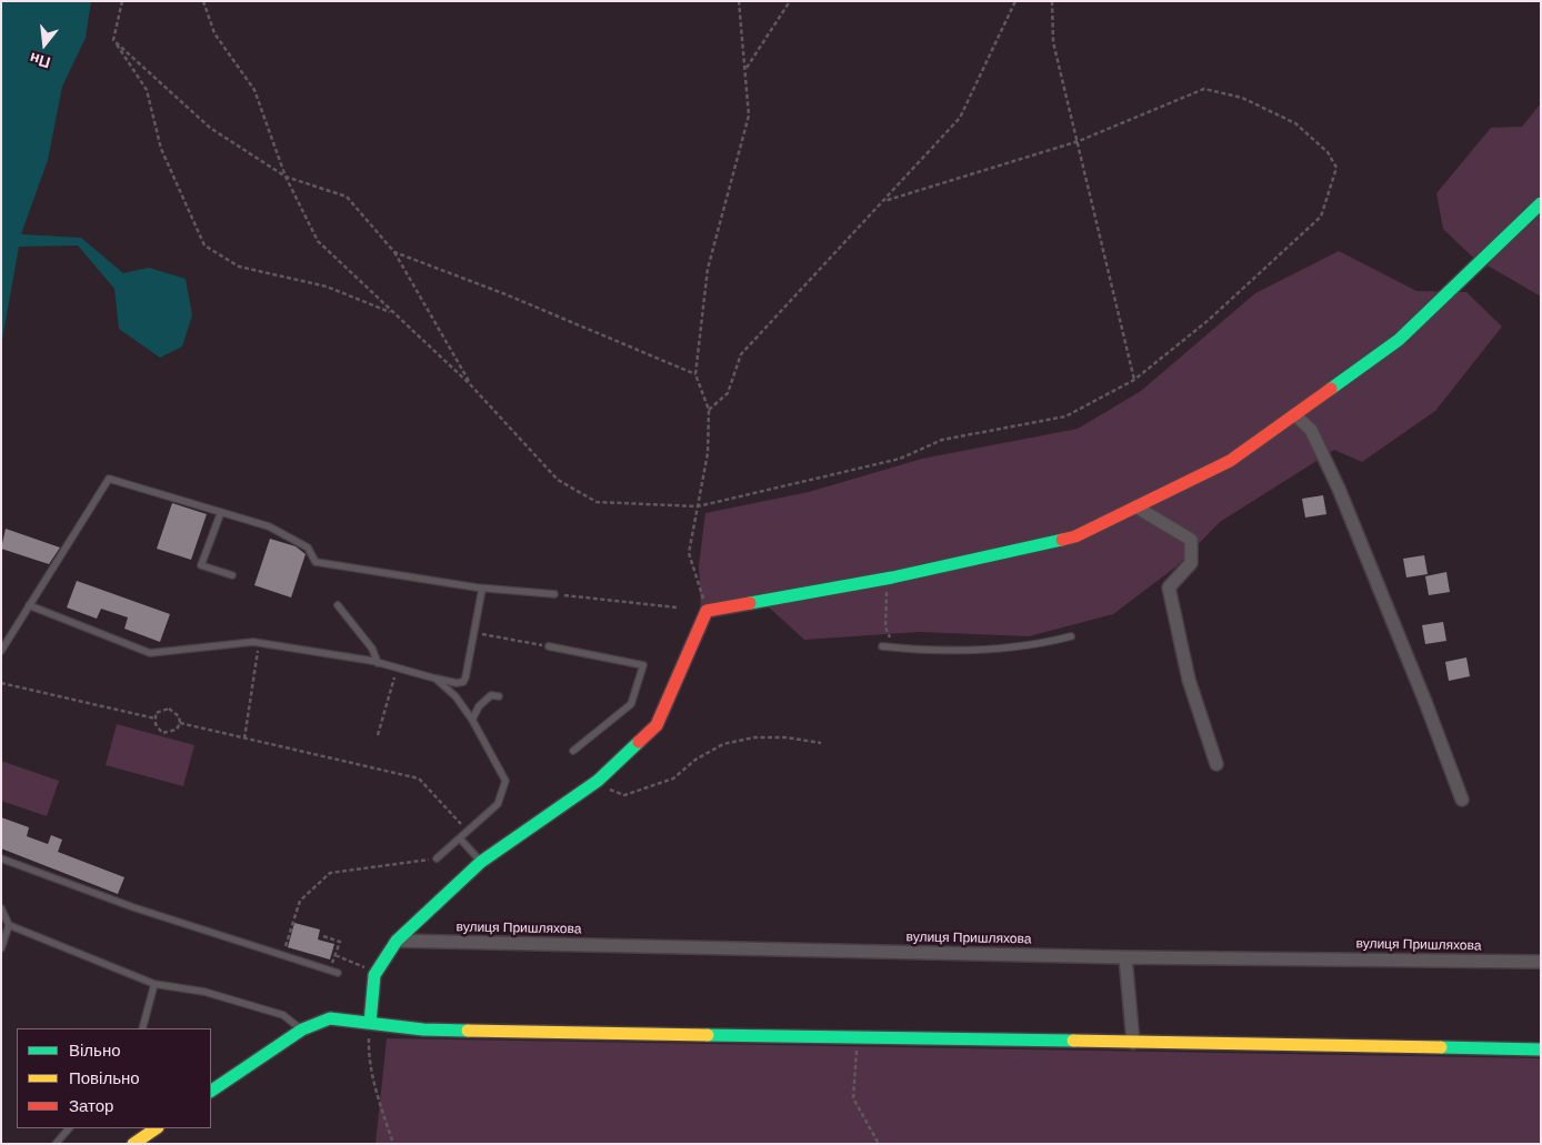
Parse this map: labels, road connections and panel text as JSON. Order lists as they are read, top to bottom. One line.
{"streets":{"street":["вулиця Пришляхова"]},"legend":["Вільно","Повільно","Затор"],"north":"bottom"}
